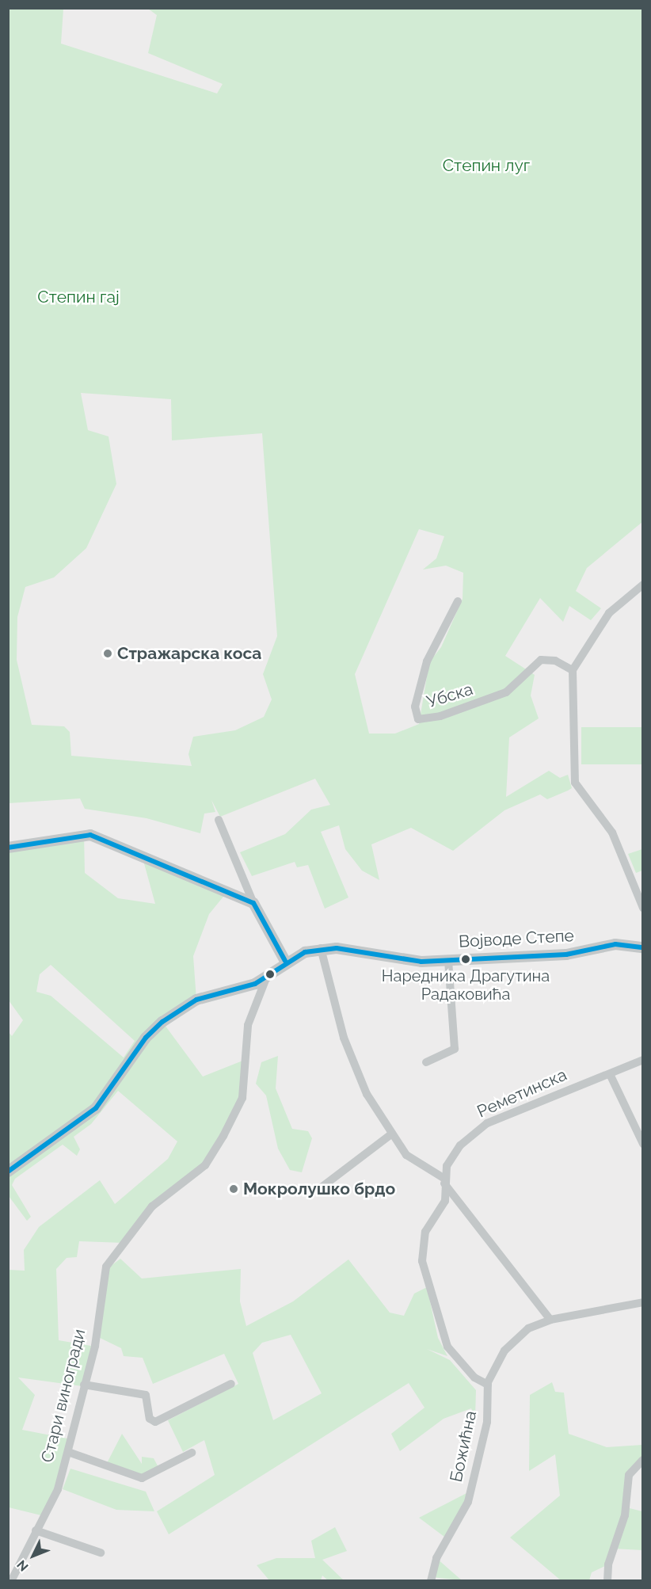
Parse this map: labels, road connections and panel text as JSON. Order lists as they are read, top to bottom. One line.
{"streets":{"street":["Убска","Војводе Степе","Реметинска","Стари виногради","Божићна"]},"crossings":[["Војводе Степе","Стари виногради"],["Реметинска","Божићна"]],"parks":["Степин луг","Степин гај"],"places":["Стражарска коса","Наредника Драгутина Радаковића","Мокролушко брдо"],"north":"bottom left"}
